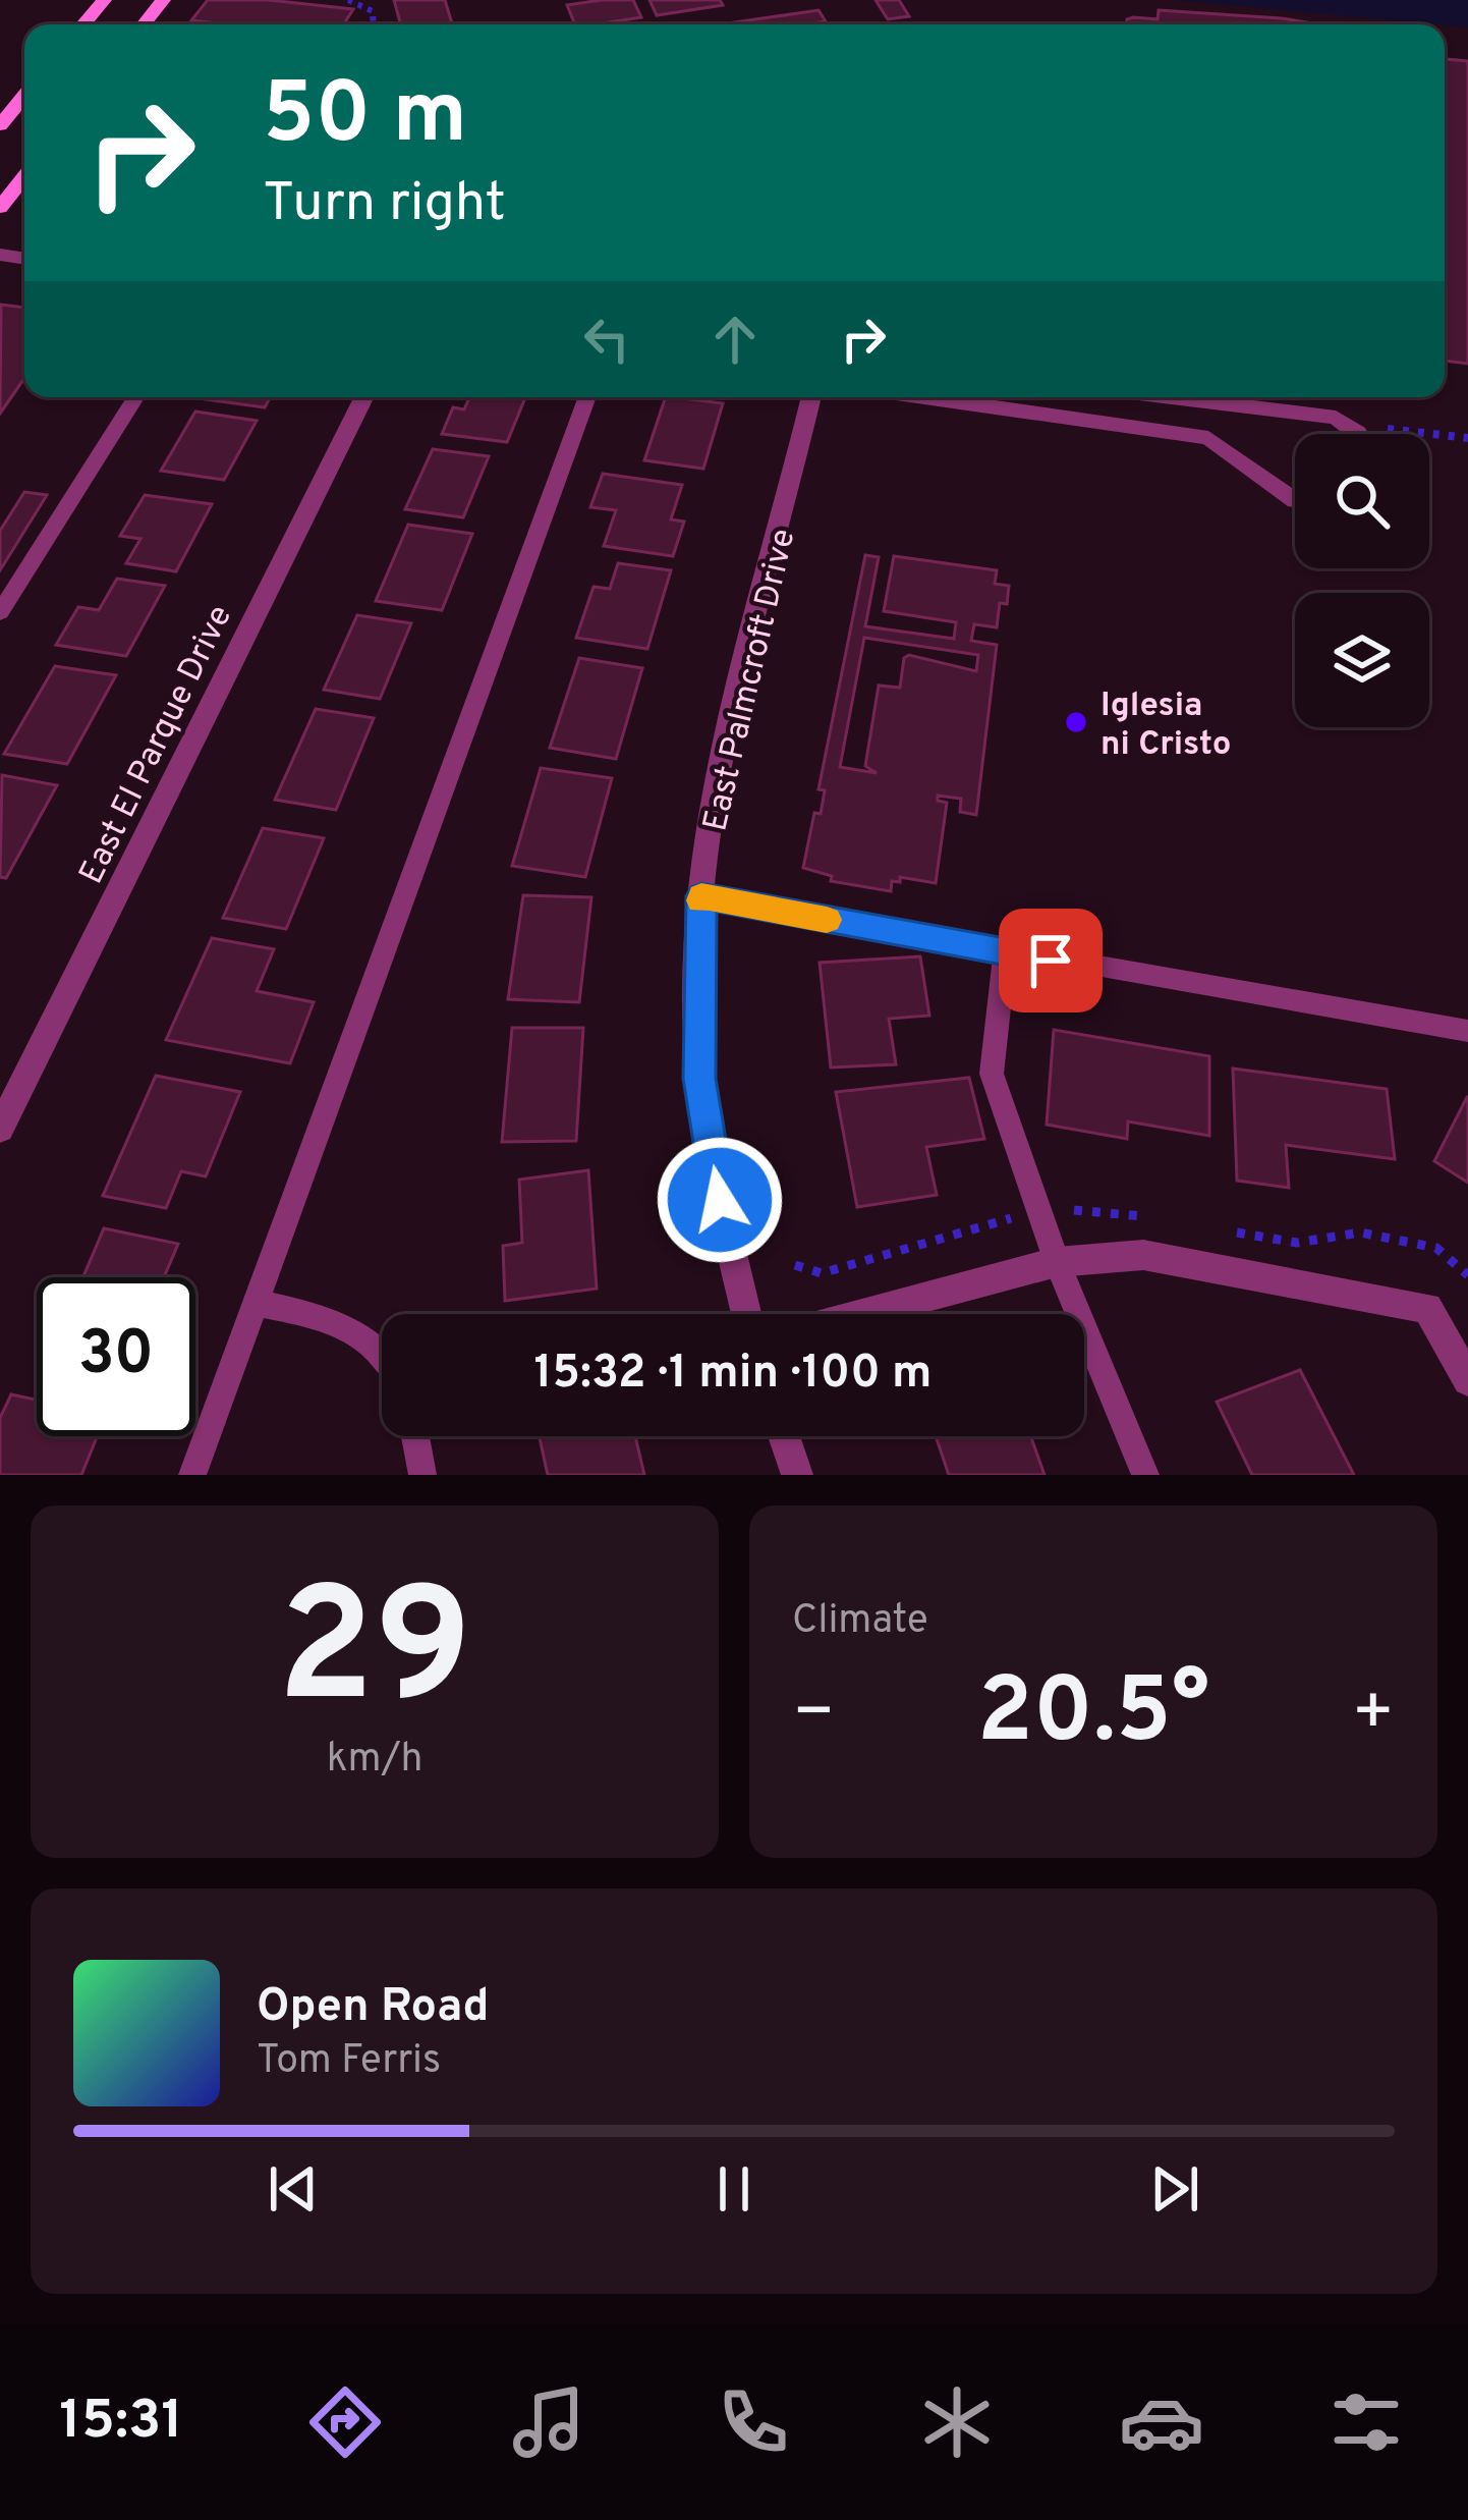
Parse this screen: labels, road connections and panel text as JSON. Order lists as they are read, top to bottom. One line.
{"streets":{"street":["East Palmcroft Drive","East El Parque Drive"]},"places":["Iglesia ni Cristo"],"page":{"turn":["50 m","Turn right"],"limit":"30","trip":"15:32 · 1 min · 100 m","tile":[["29","km/h"],"Climate"],"heat":["−","20.5°","+"],"song":["Open Road","Tom Ferris"],"tabs":"15:31"}}
